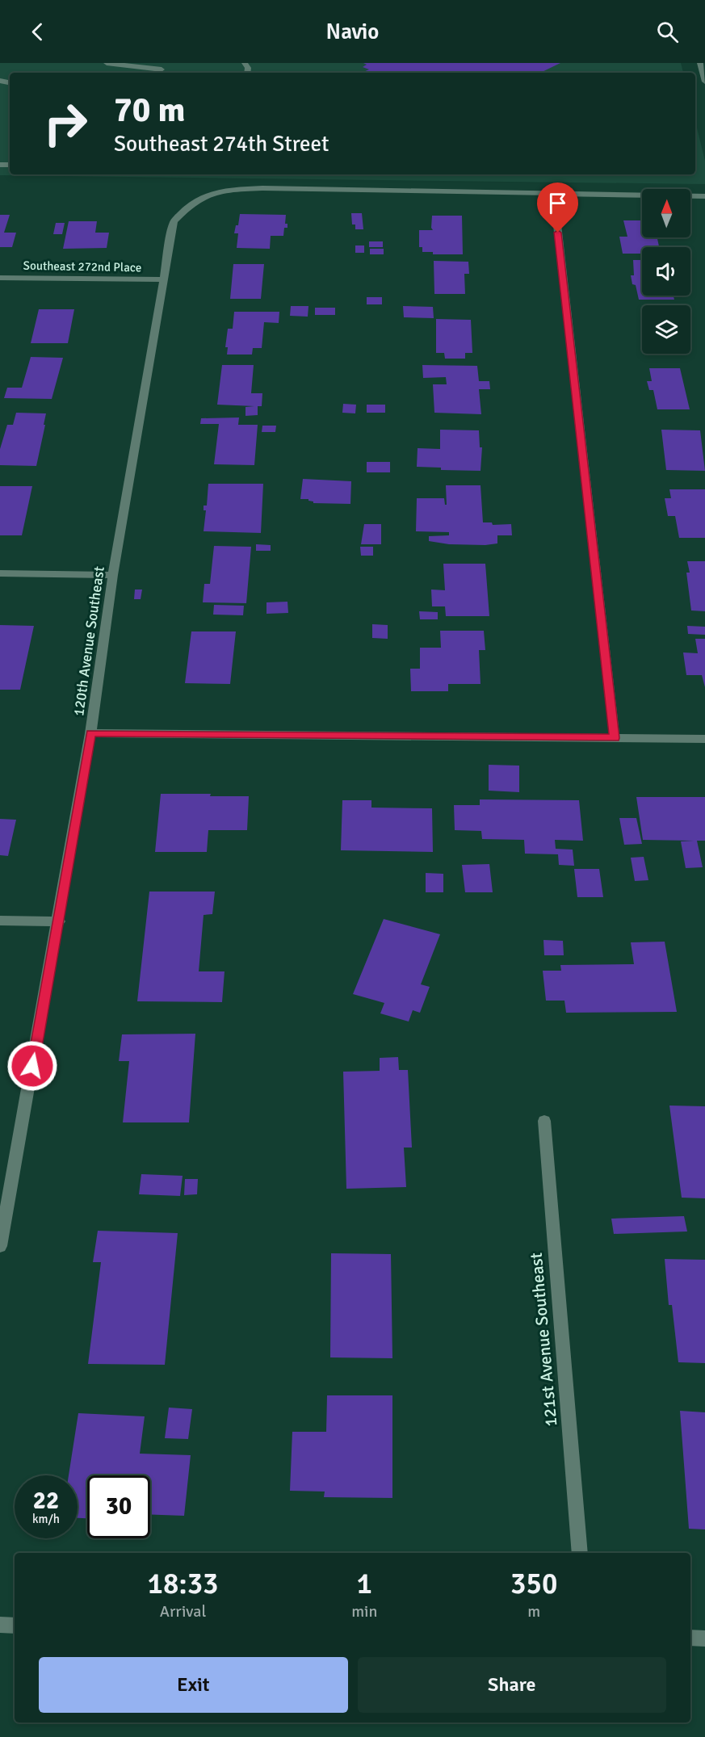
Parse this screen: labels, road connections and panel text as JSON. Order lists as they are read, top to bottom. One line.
{"streets":{"street":["Southeast 272nd Place","120th Avenue Southeast","121st Avenue Southeast"]},"crossings":[["Southeast 272nd Place","120th Avenue Southeast"]],"north":"top","page":{"header":"Navio","turn":["70 m","Southeast 274th Street"],"speed":"22 km/h","limit":"30","eta":["18:33","Arrival","1","min","350","m"],"buttons":["Exit","Share"]}}
